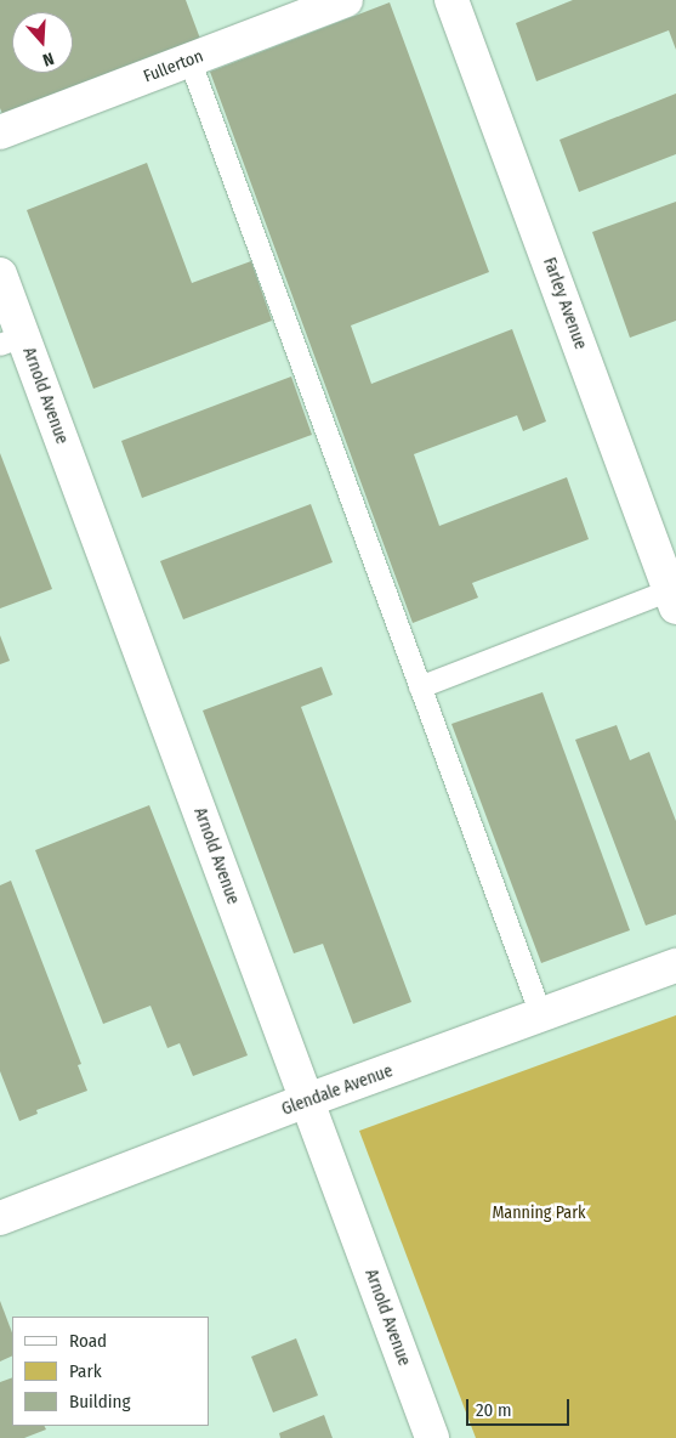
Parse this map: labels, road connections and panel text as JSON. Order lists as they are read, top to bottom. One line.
{"streets":{"street":["Fullerton","Farley Avenue","Arnold Avenue","Glendale Avenue"]},"crossings":[["Arnold Avenue","Glendale Avenue"]],"parks":["Manning Park"],"legend":["Road","Park","Building"],"scale_bar":"20 m","north":"bottom"}
